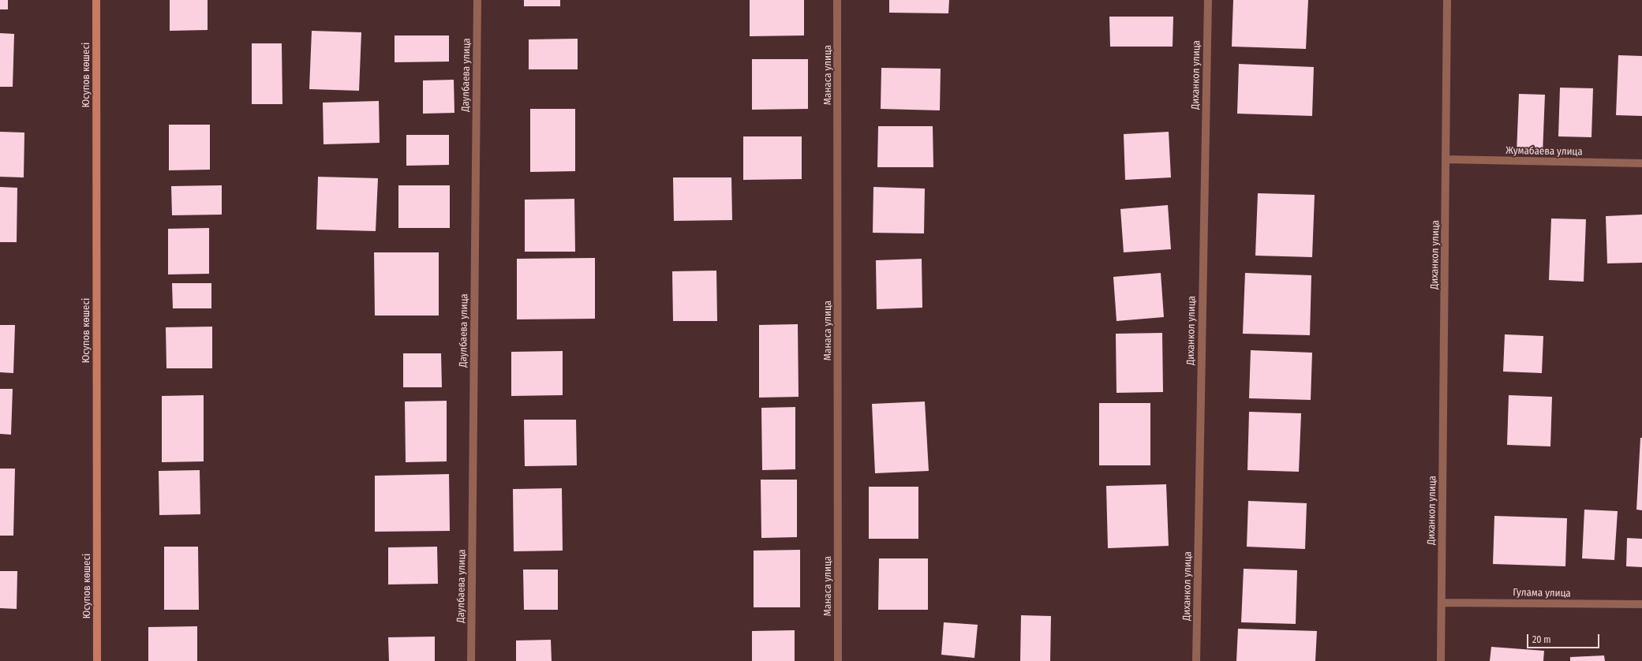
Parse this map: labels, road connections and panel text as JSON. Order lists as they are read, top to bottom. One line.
{"streets":{"street":["Юсупов көшесі","Даулбаева улица","Манаса улица","Диханкол улица","Жумабаева улица","Гулама улица"]},"crossings":[["Диханкол улица","Жумабаева улица"],["Диханкол улица","Гулама улица"]],"scale_bar":"20 m"}
